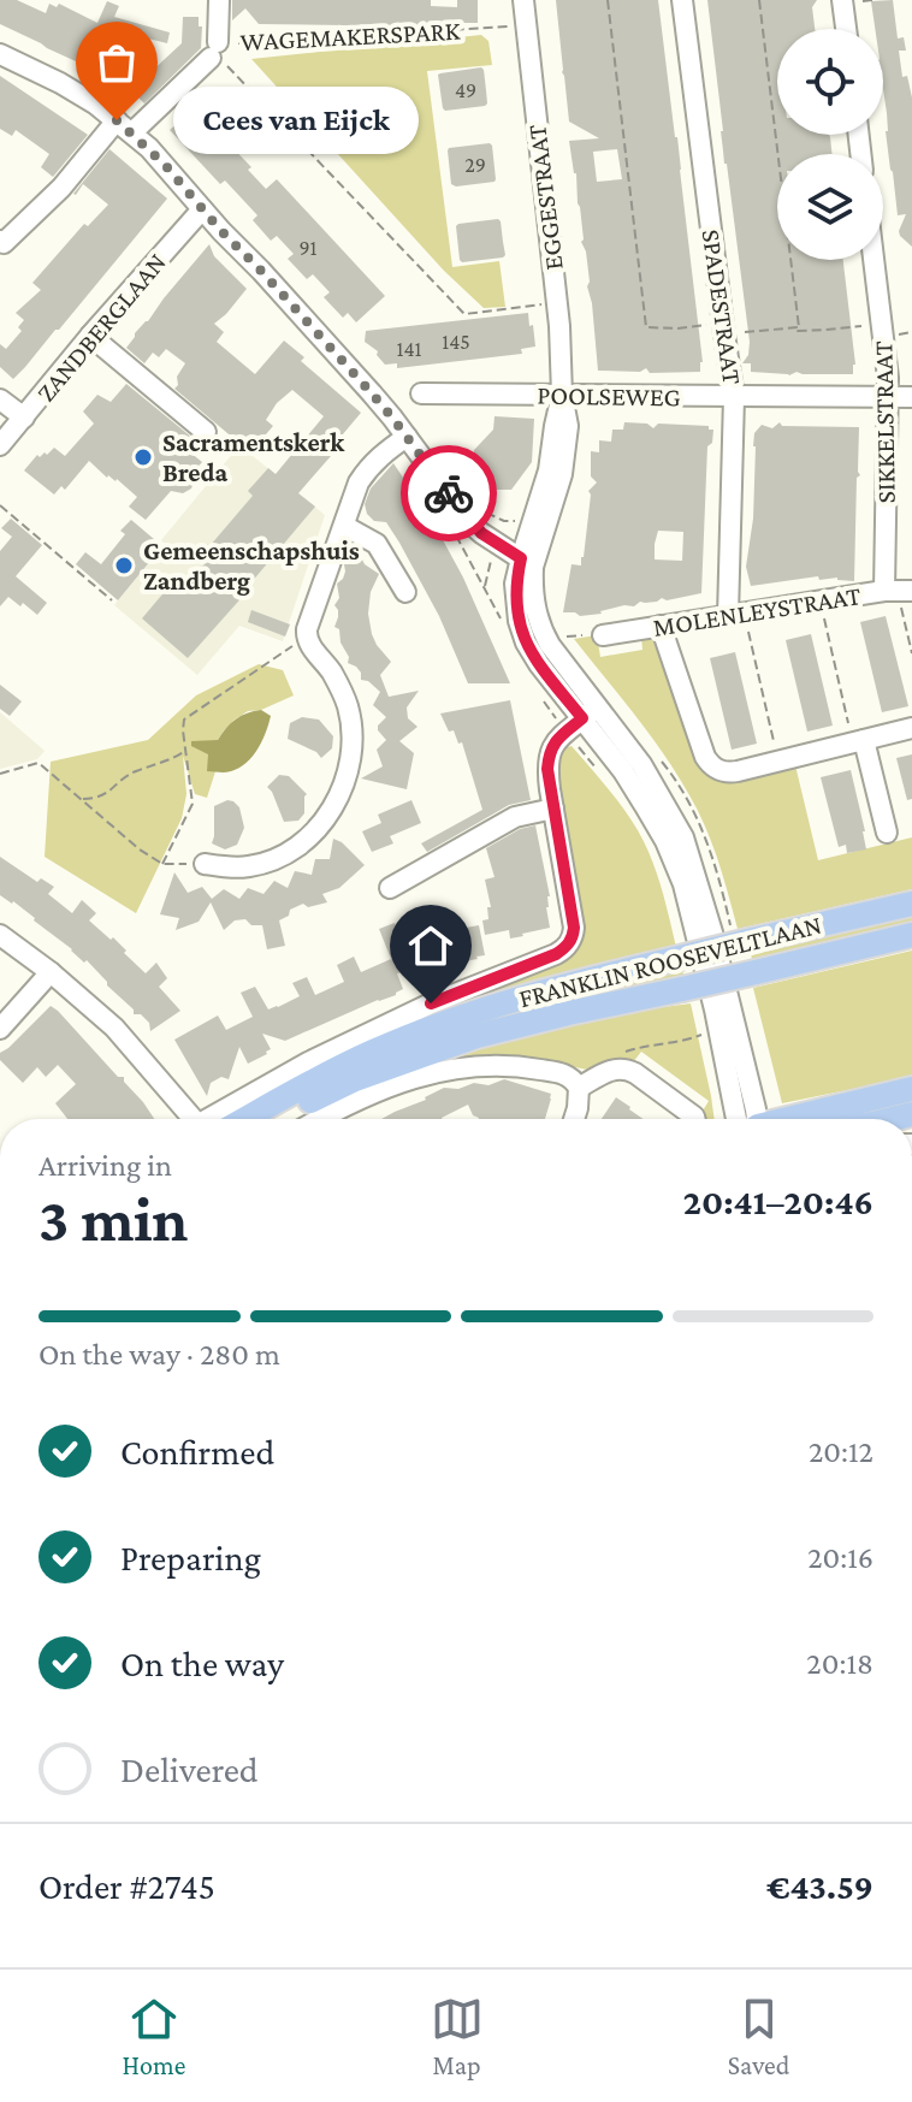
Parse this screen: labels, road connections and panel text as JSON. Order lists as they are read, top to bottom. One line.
{"streets":{"main road":["FRANKLIN ROOSEVELTLAAN"],"street":["WAGEMAKERSPARK","EGGESTRAAT","SPADESTRAAT","ZANDBERGLAAN","POOLSEWEG","SIKKELSTRAAT","MOLENLEYSTRAAT"]},"crossings":[["WAGEMAKERSPARK","EGGESTRAAT"],["EGGESTRAAT","POOLSEWEG"],["SPADESTRAAT","POOLSEWEG"],["SPADESTRAAT","MOLENLEYSTRAAT"],["POOLSEWEG","SIKKELSTRAAT"],["SIKKELSTRAAT","MOLENLEYSTRAAT"]],"places":["Cees van Eijck","Sacramentskerk Breda","Gemeenschapshuis Zandberg"],"house_numbers":["49","29","91","145","141"],"page":{"bubble":"Cees van Eijck","heading":["3 min","Arriving in","20:41–20:46"],"panel":["Order #2745","€43.59"],"bar":"On the way · 280 m","list":[["Confirmed","20:12"],["Preparing","20:16"],["On the way","20:18"],"Delivered"],"tabs":["Home","Map","Saved"]}}
